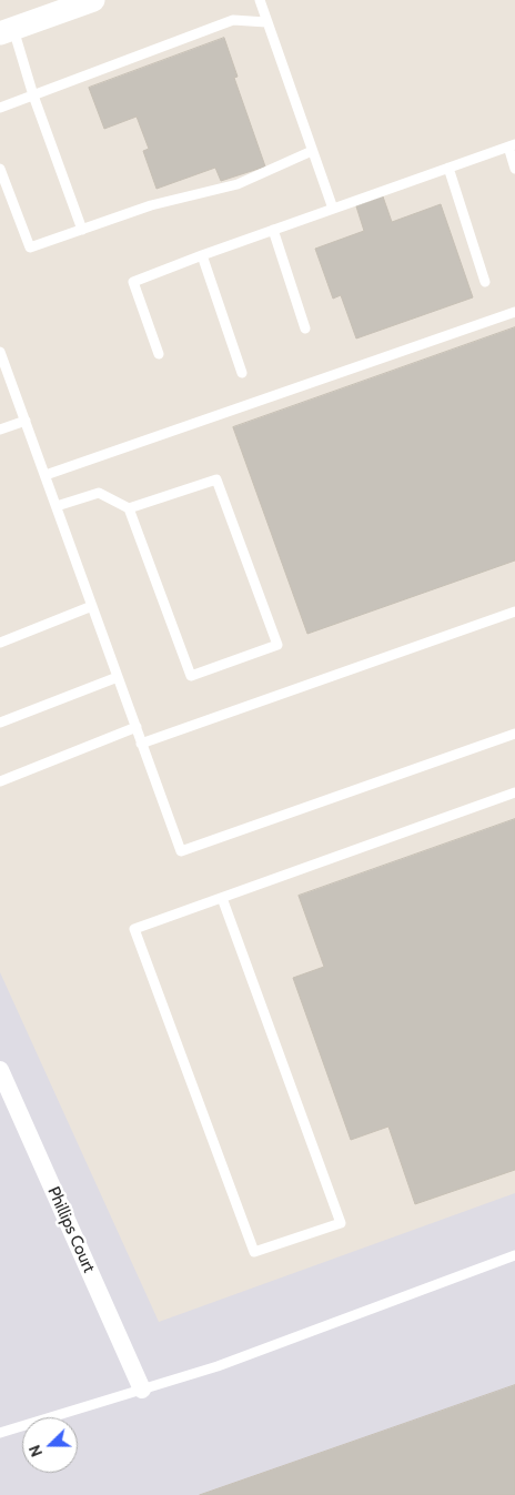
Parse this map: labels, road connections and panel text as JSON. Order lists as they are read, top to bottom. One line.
{"streets":{"street":["Phillips Court"]},"north":"left"}
